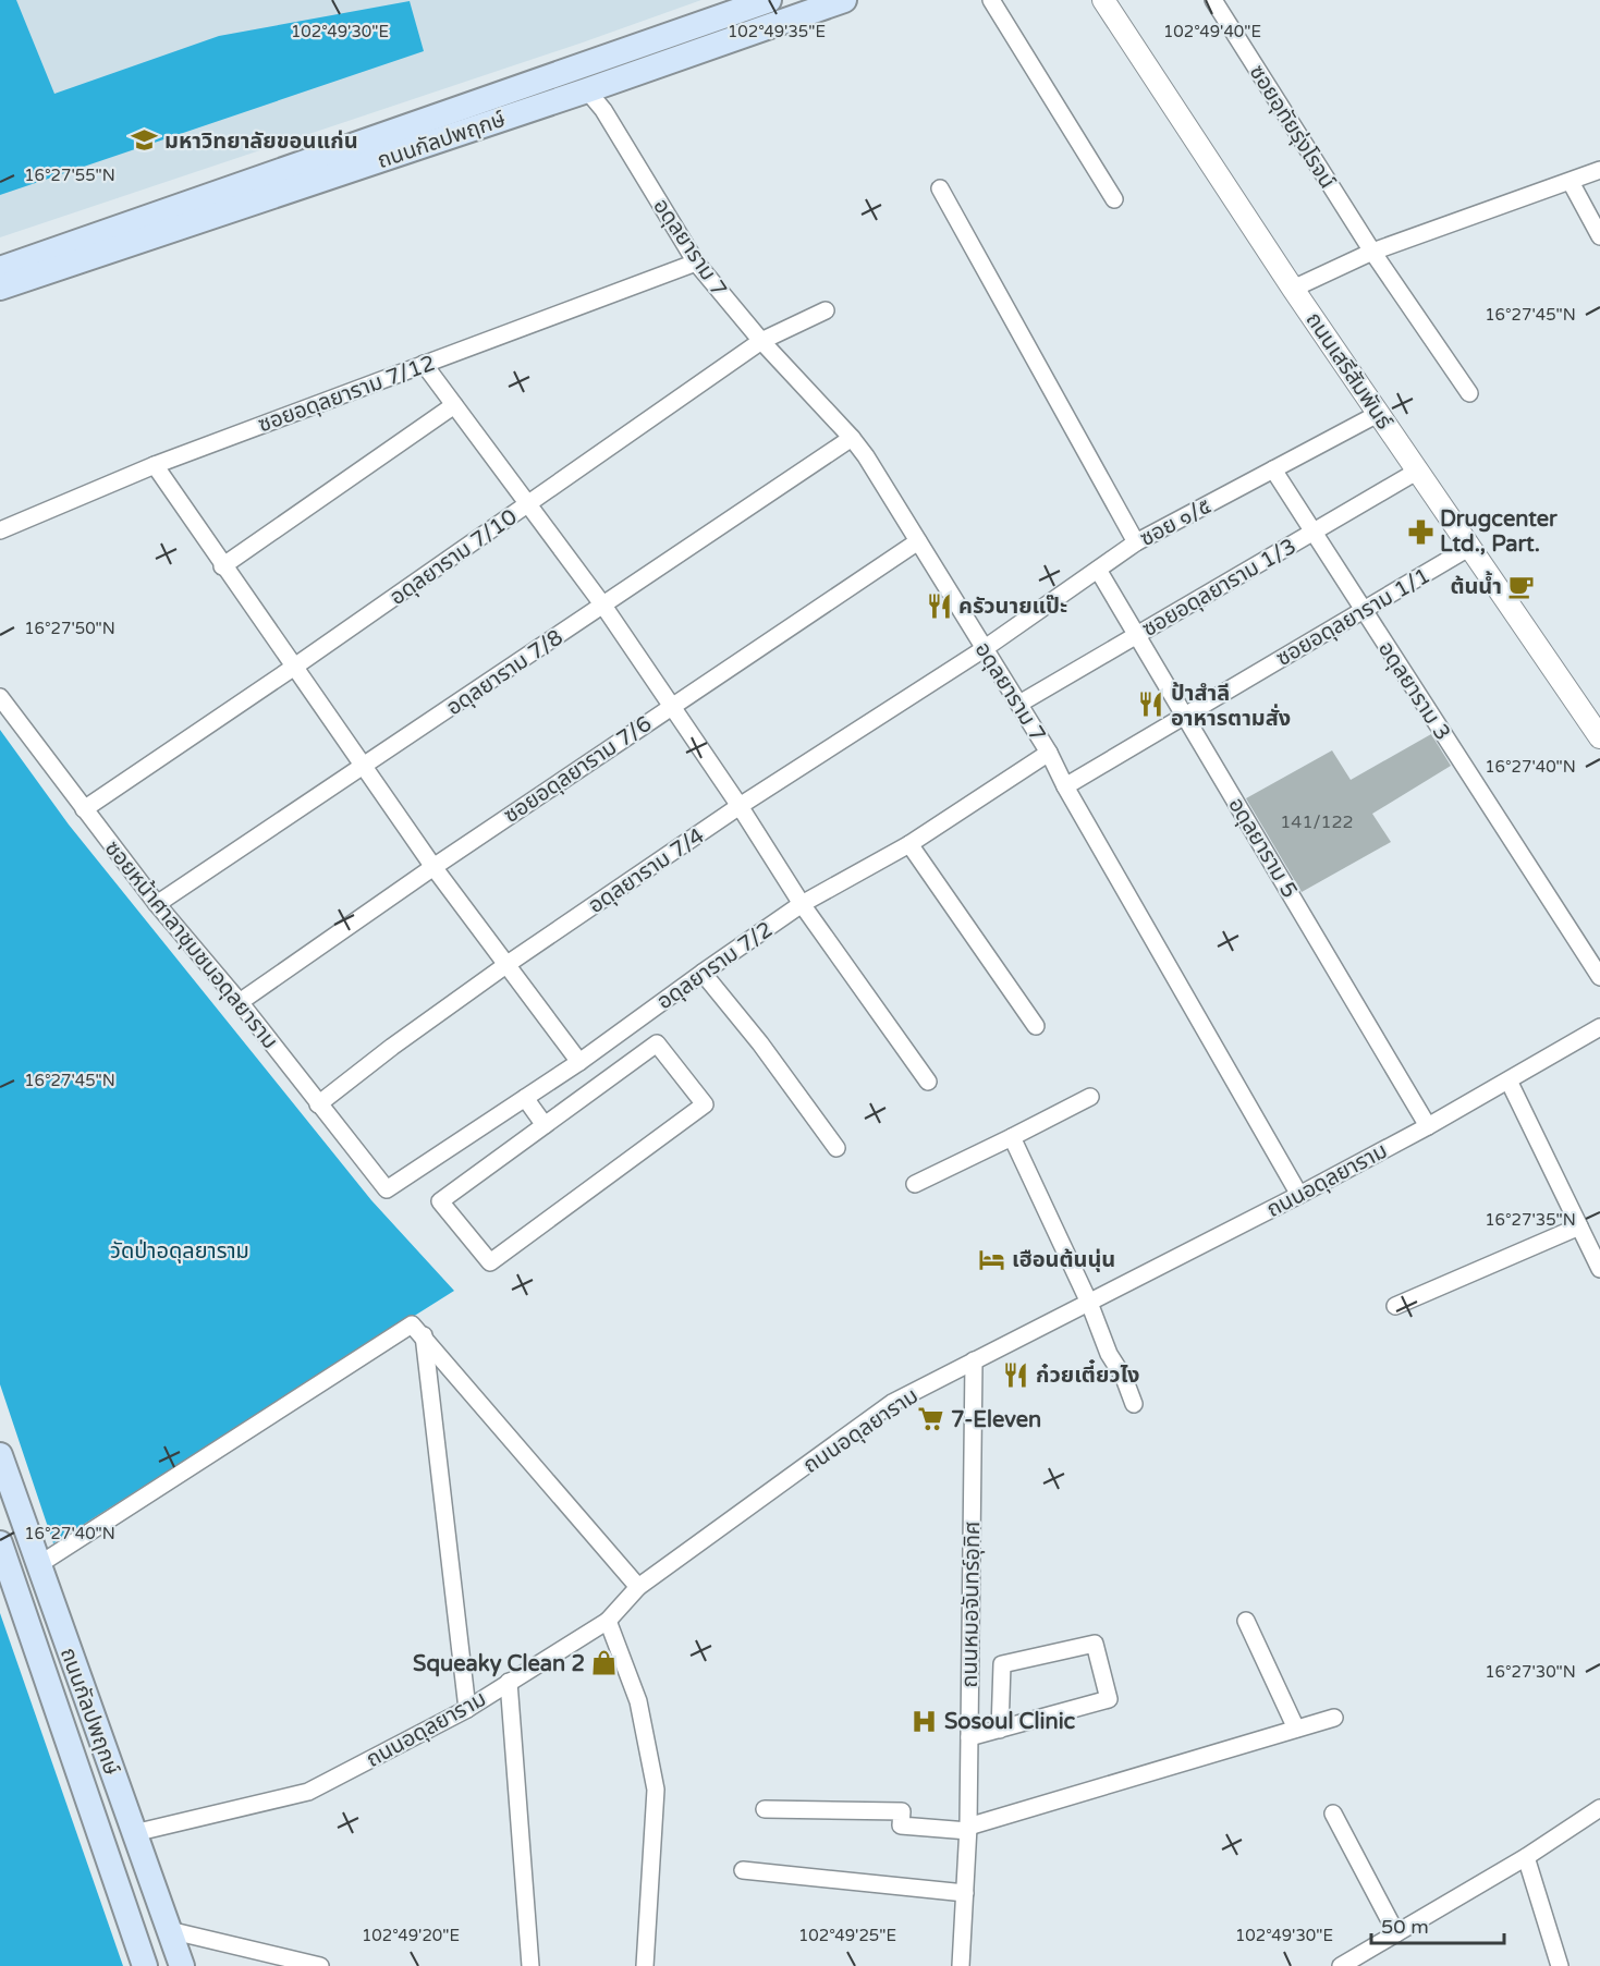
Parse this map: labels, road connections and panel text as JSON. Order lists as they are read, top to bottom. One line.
{"streets":{"main road":["ถนนกัลปพฤกษ์"],"street":["ซอยอุทัยรุ่งโรจน์","อดุลยาราม 7","ถนนเสรีสัมพันธ์","ซอยอดุลยาราม 7/12","ซอย ๑/๕","อดุลยาราม 7/10","ซอยอดุลยาราม 1/3","ซอยอดุลยาราม 1/1","อดุลยาราม 7/8","อดุลยาราม 3","ซอยอดุลยาราม 7/6","อดุลยาราม 5","อดุลยาราม 7/4","ซอยหน้าศาลาชุมชนอดุลยาราม","อดุลยาราม 7/2","ถนนอดุลยาราม","ถนนหมอจันทร์อุทิศ"]},"crossings":[["ถนนกัลปพฤกษ์","อดุลยาราม 7"],["ถนนกัลปพฤกษ์","ถนนอดุลยาราม"],["อดุลยาราม 7","ซอยอดุลยาราม 7/12"],["อดุลยาราม 7","ซอย ๑/๕"],["อดุลยาราม 7","อดุลยาราม 7/10"],["อดุลยาราม 7","ซอยอดุลยาราม 1/3"],["อดุลยาราม 7","ซอยอดุลยาราม 1/1"],["อดุลยาราม 7","อดุลยาราม 7/8"],["อดุลยาราม 7","ซอยอดุลยาราม 7/6"],["อดุลยาราม 7","อดุลยาราม 7/4"],["อดุลยาราม 7","อดุลยาราม 7/2"],["อดุลยาราม 7","ถนนอดุลยาราม"],["ถนนเสรีสัมพันธ์","ซอย ๑/๕"],["ถนนเสรีสัมพันธ์","ซอยอดุลยาราม 1/3"],["ถนนเสรีสัมพันธ์","ซอยอดุลยาราม 1/1"],["ซอย ๑/๕","อดุลยาราม 3"],["ซอย ๑/๕","อดุลยาราม 5"],["ซอย ๑/๕","อดุลยาราม 7/4"],["อดุลยาราม 7/10","ซอยหน้าศาลาชุมชนอดุลยาราม"],["ซอยอดุลยาราม 1/3","อดุลยาราม 3"],["ซอยอดุลยาราม 1/3","อดุลยาราม 5"],["ซอยอดุลยาราม 1/1","อดุลยาราม 3"],["ซอยอดุลยาราม 1/1","อดุลยาราม 5"],["อดุลยาราม 7/8","ซอยหน้าศาลาชุมชนอดุลยาราม"],["ซอยอดุลยาราม 7/6","ซอยหน้าศาลาชุมชนอดุลยาราม"],["อดุลยาราม 5","ถนนอดุลยาราม"],["อดุลยาราม 7/4","ซอยหน้าศาลาชุมชนอดุลยาราม"],["ซอยหน้าศาลาชุมชนอดุลยาราม","อดุลยาราม 7/2"],["ถนนอดุลยาราม","ถนนหมอจันทร์อุทิศ"]],"parks":["วัดป่าอดุลยาราม"],"places":{"school or university":["มหาวิทยาลัยขอนแก่น"],"pharmacy":["Drugcenter Ltd., Part."],"cafe":["ต้นน้ำ"],"restaurant":["ครัวนายแป๊ะ","ป้าสำลี อาหารตามสั่ง","ก๋วยเตี๋ยวไง"],"hotel":["เฮือนต้นนุ่น"],"supermarket":["7-Eleven"],"shop":["Squeaky Clean 2"],"hospital":["Sosoul Clinic"]},"house_numbers":["141/122"],"scale_bar":"50 m","coordinates":["102°49'30\"E","102°49'35\"E","102°49'40\"E","16°27'55\"N","16°27'45\"N","16°27'50\"N","16°27'40\"N","16°27'35\"N","16°27'30\"N","102°49'20\"E","102°49'25\"E"]}
